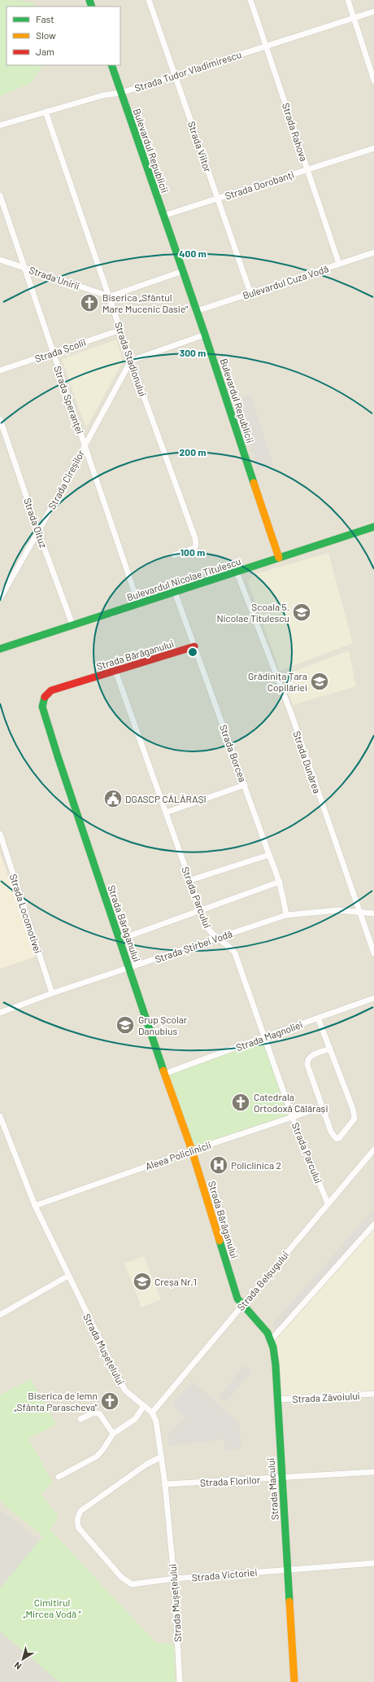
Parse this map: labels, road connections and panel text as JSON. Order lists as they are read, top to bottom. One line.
{"streets":{"street":["Strada Tudor Vladimirescu","Strada Rahova","Strada Viitor","Bulevardul Republicii","Strada Dorobanți","Strada Unirii","Bulevardul Cuza Vodă","Strada Școlii","Strada Stadionului","Strada Speranței","Strada Cireșilor","Strada Oituz","Bulevardul Nicolae Titulescu","Strada Bărăganului","Strada Borcea","Strada Dunărea","Strada Parcului","Strada Locomotivei","Strada Știrbei Vodă","Strada Magnoliei","Aleea Policlinicii","Strada Belșugului","Strada Mușețelului","Strada Zăvoiului","Strada Florilor","Strada Macului","Strada Victoriei"]},"crossings":[["Strada Tudor Vladimirescu","Strada Rahova"],["Strada Tudor Vladimirescu","Strada Viitor"],["Strada Tudor Vladimirescu","Bulevardul Republicii"],["Strada Tudor Vladimirescu","Strada Stadionului"],["Strada Rahova","Strada Dorobanți"],["Strada Rahova","Bulevardul Cuza Vodă"],["Strada Viitor","Strada Dorobanți"],["Strada Viitor","Bulevardul Cuza Vodă"],["Bulevardul Republicii","Strada Dorobanți"],["Bulevardul Republicii","Bulevardul Cuza Vodă"],["Bulevardul Republicii","Bulevardul Nicolae Titulescu"],["Strada Unirii","Strada Stadionului"],["Strada Unirii","Strada Speranței"],["Strada Școlii","Strada Stadionului"],["Strada Școlii","Strada Speranței"],["Strada Stadionului","Strada Cireșilor"],["Strada Speranței","Strada Cireșilor"],["Strada Speranței","Bulevardul Nicolae Titulescu"],["Strada Cireșilor","Strada Oituz"],["Strada Oituz","Bulevardul Nicolae Titulescu"],["Bulevardul Nicolae Titulescu","Strada Borcea"],["Bulevardul Nicolae Titulescu","Strada Dunărea"],["Strada Bărăganului","Strada Borcea"],["Strada Bărăganului","Strada Parcului"],["Strada Bărăganului","Strada Știrbei Vodă"],["Strada Bărăganului","Strada Magnoliei"],["Strada Bărăganului","Aleea Policlinicii"],["Strada Bărăganului","Strada Belșugului"],["Strada Bărăganului","Strada Macului"],["Strada Borcea","Strada Știrbei Vodă"],["Strada Dunărea","Strada Știrbei Vodă"],["Strada Parcului","Strada Știrbei Vodă"],["Strada Parcului","Strada Magnoliei"],["Strada Parcului","Aleea Policlinicii"],["Strada Parcului","Strada Belșugului"],["Strada Locomotivei","Strada Știrbei Vodă"],["Aleea Policlinicii","Strada Mușețelului"],["Strada Belșugului","Strada Mușețelului"],["Strada Belșugului","Strada Macului"],["Strada Mușețelului","Strada Florilor"],["Strada Mușețelului","Strada Victoriei"],["Strada Zăvoiului","Strada Macului"],["Strada Florilor","Strada Macului"],["Strada Macului","Strada Victoriei"]],"parks":["Cimitirul „Mircea Vodă \""],"places":{"church":["Biserica „Sfântul Mare Mucenic Dasie\"","Catedrala Ortodoxă Călărași","Biserica de lemn „Sfânta Parascheva\""],"school or university":["Școala 5. Nicolae Titulescu","Grădinița Țara Copilăriei","Grup Școlar Danubius","Creșa Nr.1"],"public building":["DGASCP CĂLĂRAȘI"],"hospital":["Policlinica 2"]},"legend":["Fast","Slow","Jam"],"north":"bottom left","rings":["400 m","300 m","200 m","100 m"]}
